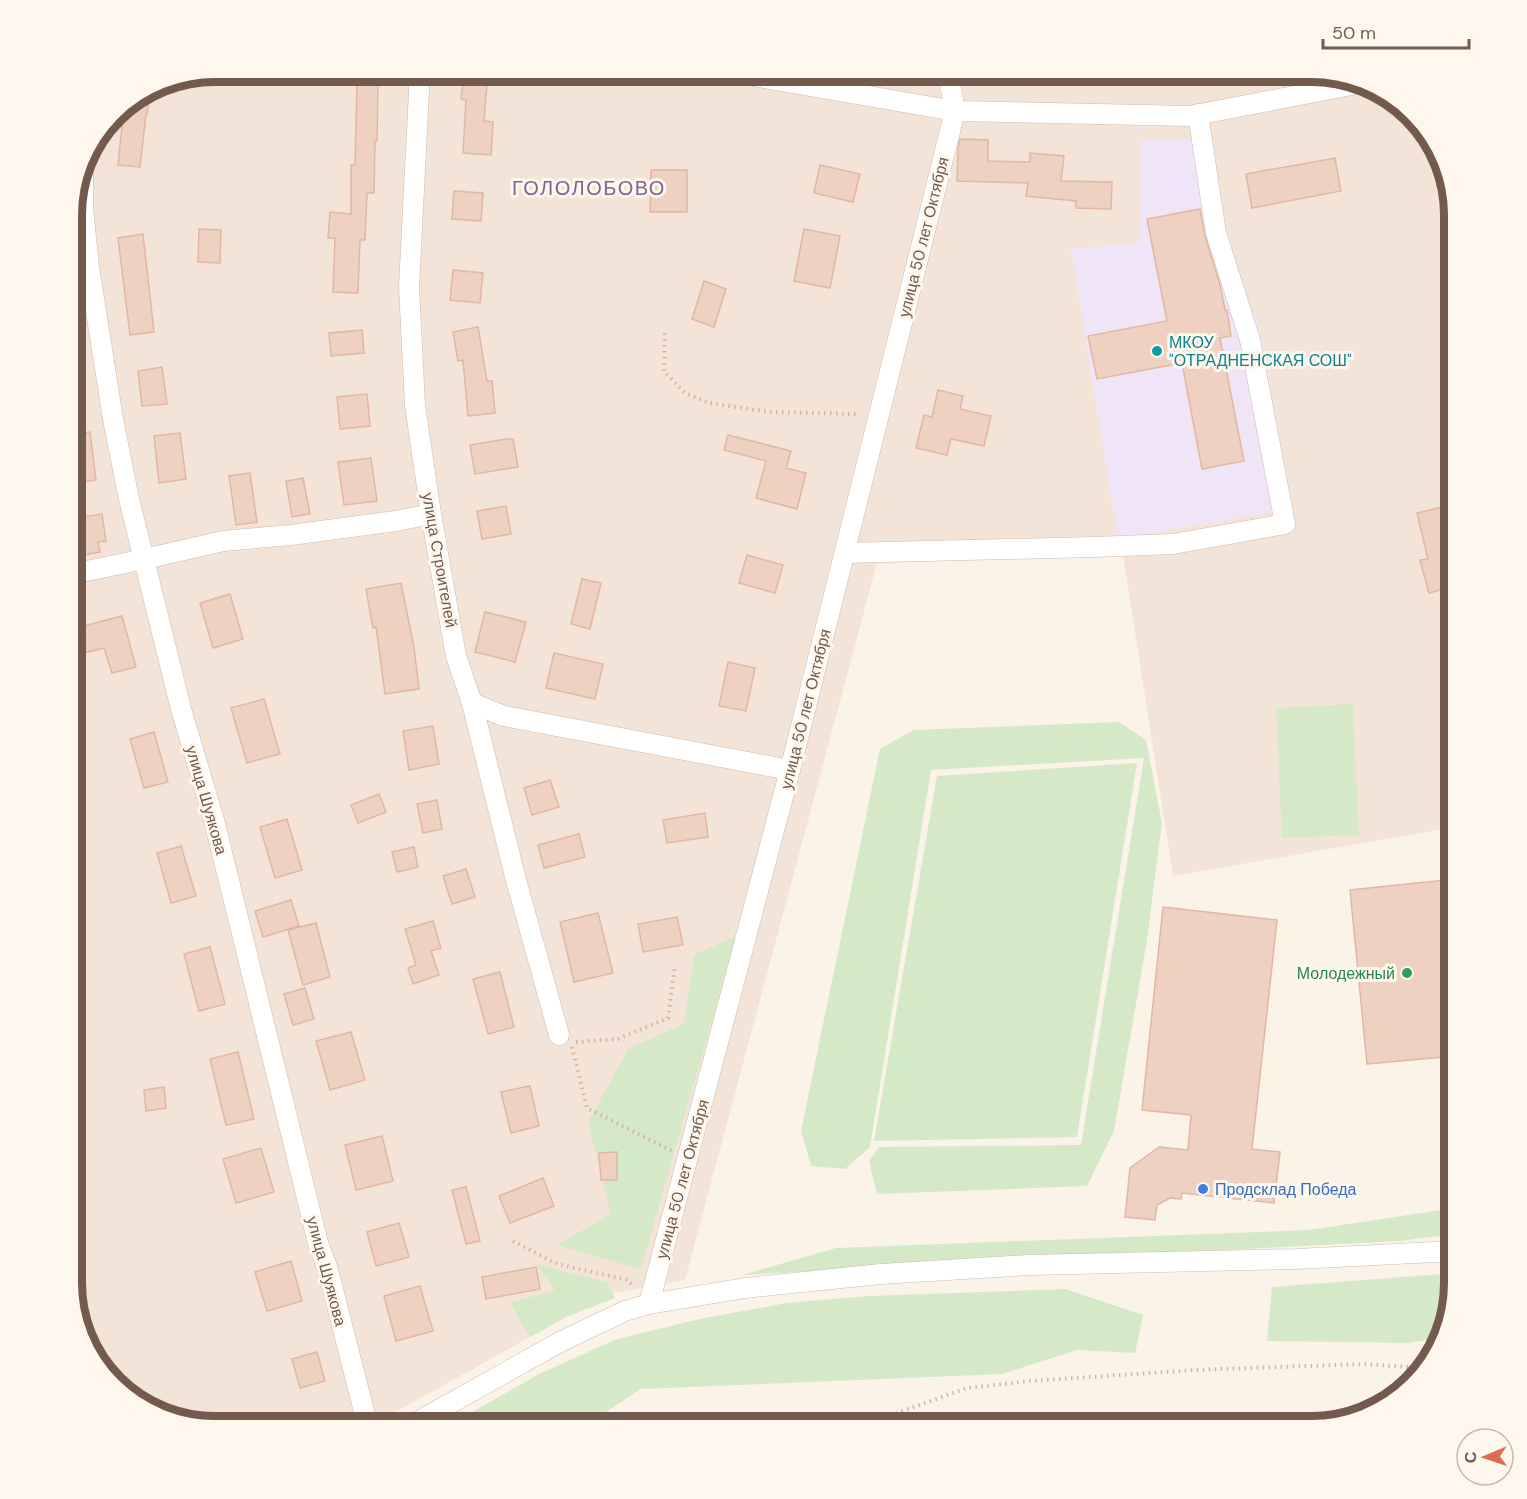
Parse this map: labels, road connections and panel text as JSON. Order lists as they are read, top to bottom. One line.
{"streets":{"street":["улица 50 лет Октября","улица Строителей","улица Шуякова"]},"districts":["ГОЛОЛОБОВО"],"places":["МКОУ \"ОТРАДНЕНСКАЯ СОШ\"","Молодежный","Продсклад Победа"],"scale_bar":"50 m","north":"left"}
